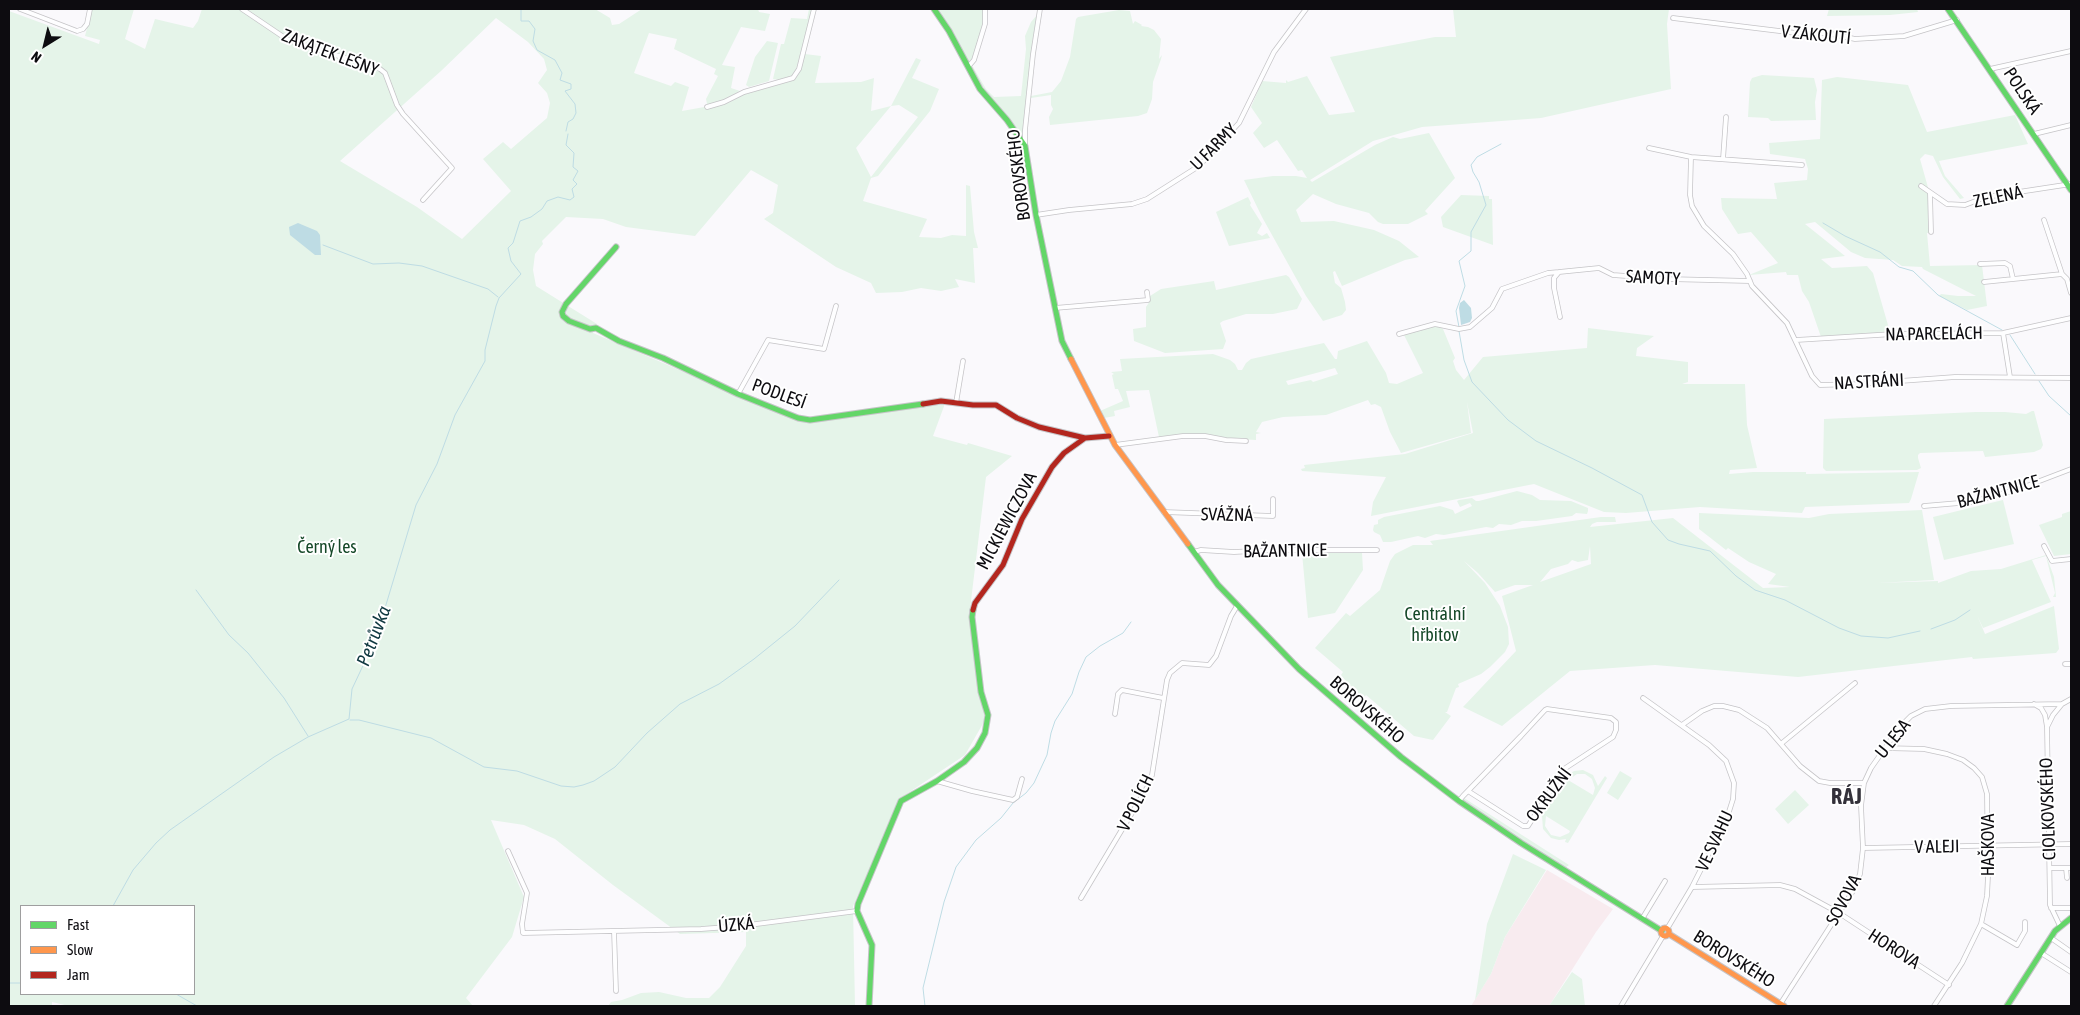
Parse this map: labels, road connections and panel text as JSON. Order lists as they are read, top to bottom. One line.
{"streets":{"street":["V ZÁKOUTÍ","ZAKĄTEK LEŚNY","POLSKÁ","U FARMY","BOROVSKÉHO","ZELENÁ","SAMOTY","NA PARCELÁCH","NA STRÁNI","PODLESÍ","BAŽANTNICE","SVÁŽNÁ","MICKIEWICZOVA","U LESA","OKRUŽNÍ","V POLÍCH","CIOLKOVSKÉHO","VE SVAHU","HAŠKOVA","V ALEJI","SOVOVA","ÚZKÁ","HOROVA"]},"crossings":[["V ZÁKOUTÍ","POLSKÁ"],["POLSKÁ","ZELENÁ"],["U FARMY","BOROVSKÉHO"],["BOROVSKÉHO","BAŽANTNICE"],["BOROVSKÉHO","SVÁŽNÁ"],["BOROVSKÉHO","OKRUŽNÍ"],["BOROVSKÉHO","V POLÍCH"],["BOROVSKÉHO","VE SVAHU"],["BOROVSKÉHO","SOVOVA"],["SAMOTY","NA STRÁNI"],["NA PARCELÁCH","NA STRÁNI"],["PODLESÍ","MICKIEWICZOVA"],["MICKIEWICZOVA","ÚZKÁ"],["U LESA","HAŠKOVA"],["U LESA","SOVOVA"],["CIOLKOVSKÉHO","V ALEJI"],["VE SVAHU","HOROVA"],["HAŠKOVA","V ALEJI"],["HAŠKOVA","HOROVA"],["V ALEJI","SOVOVA"],["SOVOVA","HOROVA"]],"districts":["RÁJ"],"water":["Petrůvka"],"parks":["Černý les","Centrální hřbitov"],"legend":["Fast","Slow","Jam"],"north":"bottom left"}
